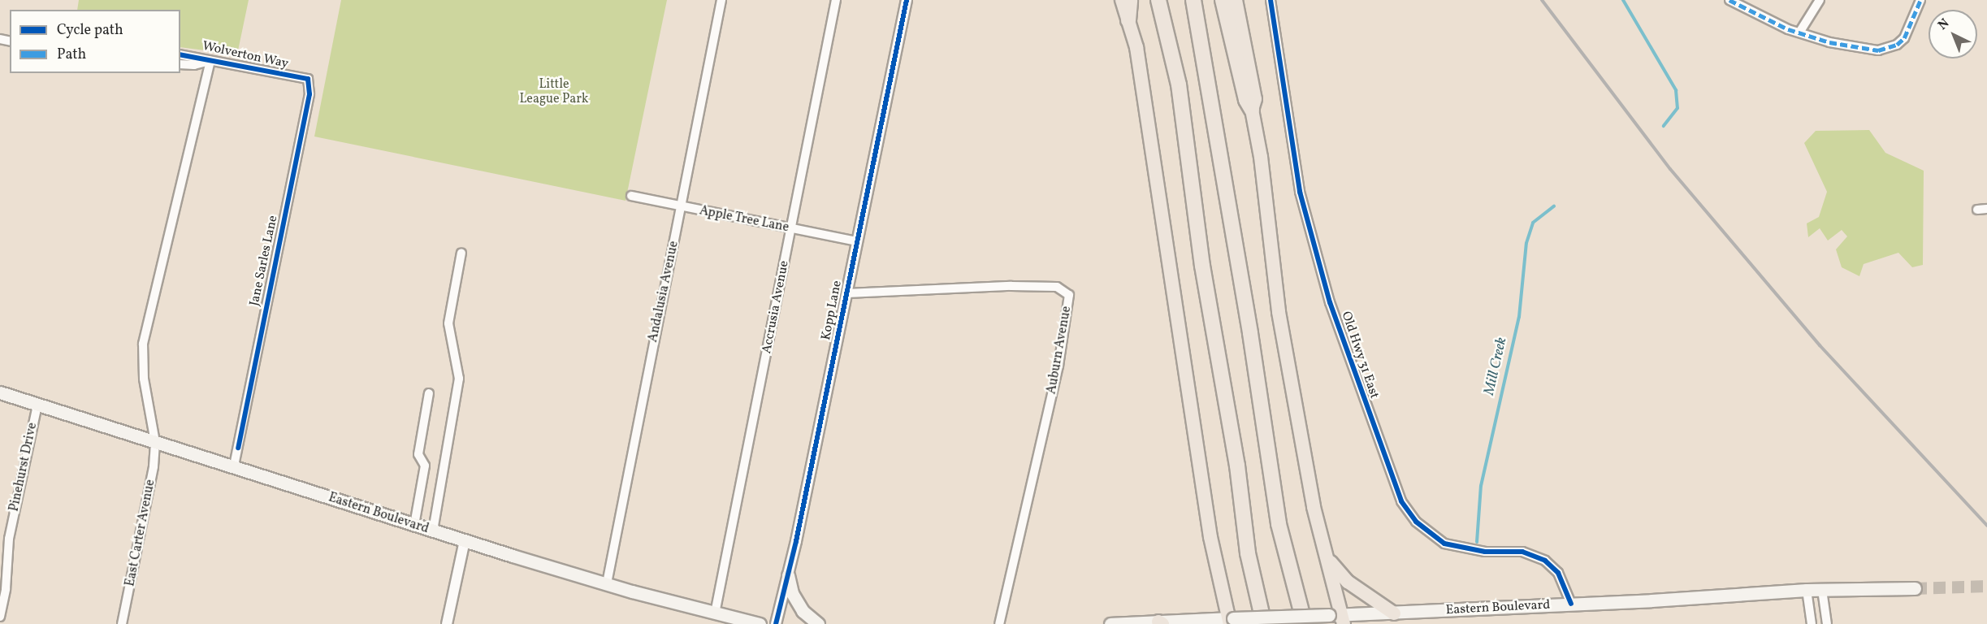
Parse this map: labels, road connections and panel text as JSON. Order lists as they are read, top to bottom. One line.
{"streets":{"main road":["Eastern Boulevard"],"street":["Wolverton Way","Apple Tree Lane","Jane Sarles Lane","Andalusia Avenue","Accrusia Avenue","Kopp Lane","Auburn Avenue","Old Hwy 31 East","Pinehurst Drive","East Carter Avenue"]},"crossings":[["Wolverton Way","Jane Sarles Lane"],["Wolverton Way","East Carter Avenue"],["Apple Tree Lane","Andalusia Avenue"],["Apple Tree Lane","Accrusia Avenue"],["Apple Tree Lane","Kopp Lane"],["Jane Sarles Lane","Eastern Boulevard"],["Andalusia Avenue","Eastern Boulevard"],["Accrusia Avenue","Eastern Boulevard"],["Kopp Lane","Auburn Avenue"],["Old Hwy 31 East","Eastern Boulevard"],["Pinehurst Drive","Eastern Boulevard"],["Eastern Boulevard","East Carter Avenue"]],"water":["Mill Creek"],"parks":["Little League Park"],"legend":["Cycle path","Path"],"north":"top left"}
